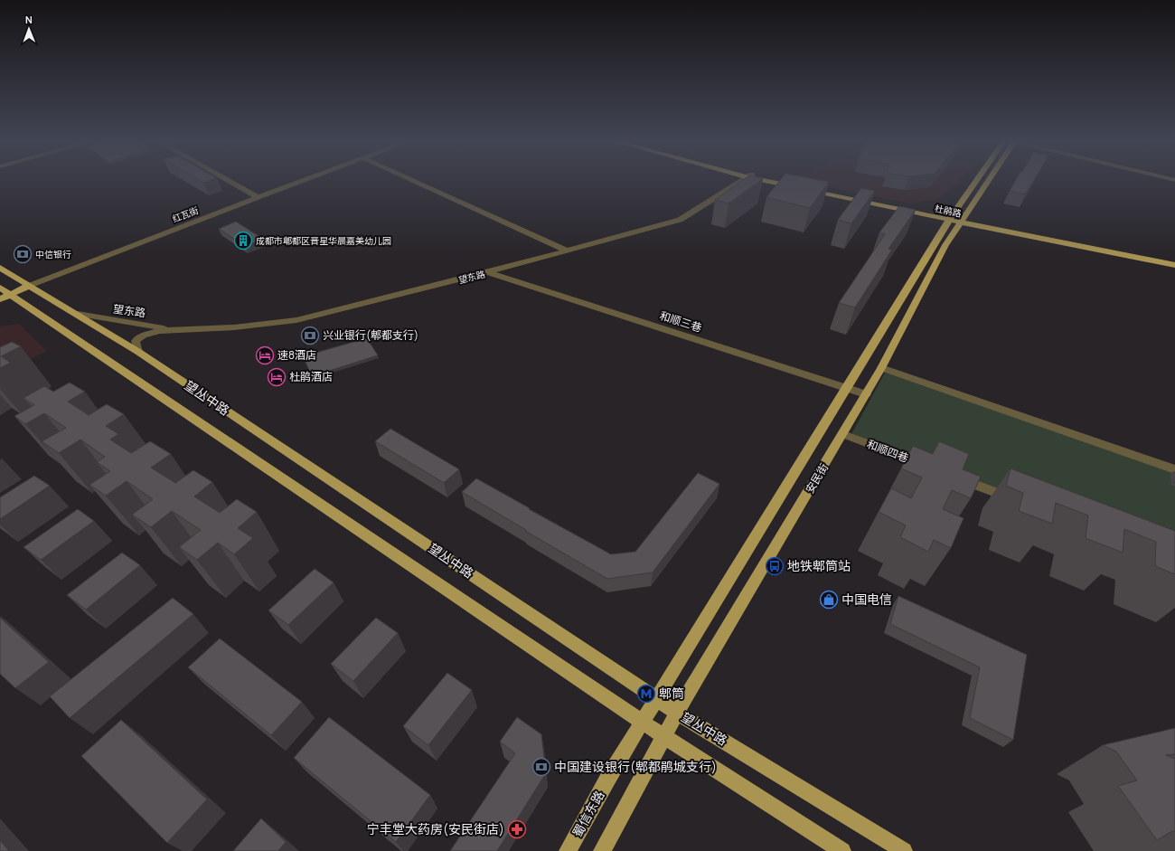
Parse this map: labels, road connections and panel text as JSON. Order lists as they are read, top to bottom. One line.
{"streets":{"main road":["杜鹃路","望丛中路","安民街","蜀信东路"],"street":["红瓦街","望东路","和顺三巷","和顺四巷"]},"crossings":[["杜鹃路","安民街"],["红瓦街","望丛中路"],["望东路","和顺三巷"],["望东路","望丛中路"],["和顺三巷","安民街"],["望丛中路","安民街"],["和顺四巷","安民街"],["安民街","蜀信东路"]],"places":{"building":["成都市郫都区晋星华晨嘉美幼儿园"],"bank":["中信银行","兴业银行(郫都支行)","中国建设银行(郫都鹃城支行)"],"hotel":["速8酒店","杜鹃酒店"],"bus stop":["地铁郫筒站"],"shop":["中国电信"],"metro station":["郫筒"],"pharmacy":["宁丰堂大药房(安民街店)"]},"north":"top"}
